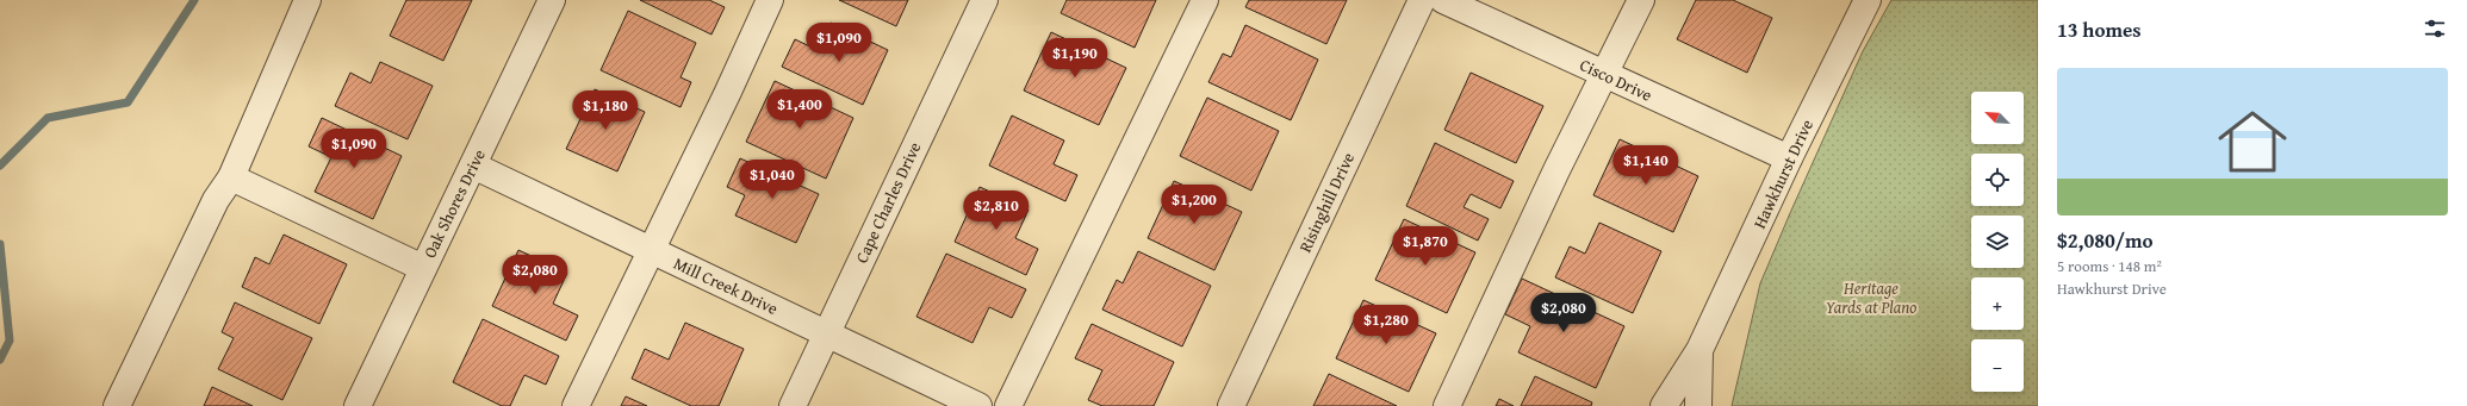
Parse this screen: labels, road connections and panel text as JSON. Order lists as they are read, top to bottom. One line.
{"streets":{"street":["Cisco Drive","Hawkhurst Drive","Cape Charles Drive","Risinghill Drive","Oak Shores Drive","Mill Creek Drive"]},"crossings":[["Cisco Drive","Hawkhurst Drive"],["Cape Charles Drive","Mill Creek Drive"],["Oak Shores Drive","Mill Creek Drive"]],"parks":["Heritage Yards at Plano"],"north":"top left","page":{"heading":"13 homes","price":["$1,090","$1,190","$1,400","$1,180","$1,090","$1,140","$1,040","$1,200","$2,810","$1,870","$2,080","$2,080","$1,280"],"list":[{"name":"$2,080/mo","note":"5 rooms · 148 m² · Hawkhurst Drive"}],"map_buttons":["+","−"]}}
